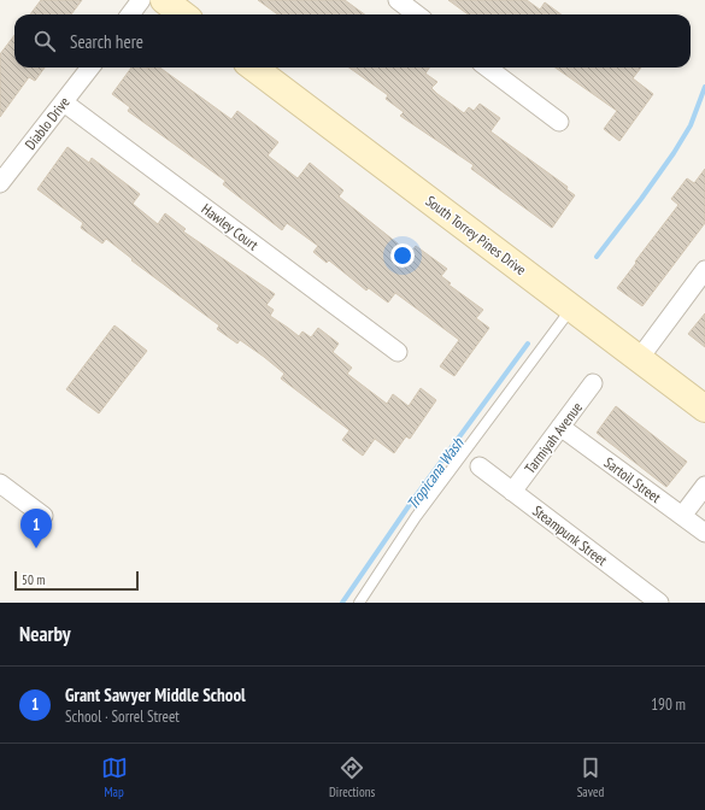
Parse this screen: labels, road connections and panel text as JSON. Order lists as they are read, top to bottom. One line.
{"streets":{"main road":["South Torrey Pines Drive"],"street":["Diablo Drive","Hawley Court","Tarmiyah Avenue","Sartoil Street","Steampunk Street"]},"crossings":[["Diablo Drive","Hawley Court"],["Tarmiyah Avenue","Sartoil Street"],["Tarmiyah Avenue","Steampunk Street"]],"water":["Tropicana Wash"],"scale_bar":"50 m","page":{"search":"Search here","pins":"1","scale":"50 m","heading":"Nearby","list":[{"mark":"1","name":"Grant Sawyer Middle School","note":"School · Sorrel Street","value":"190 m"}],"nav":["Map","Directions","Saved"]}}
